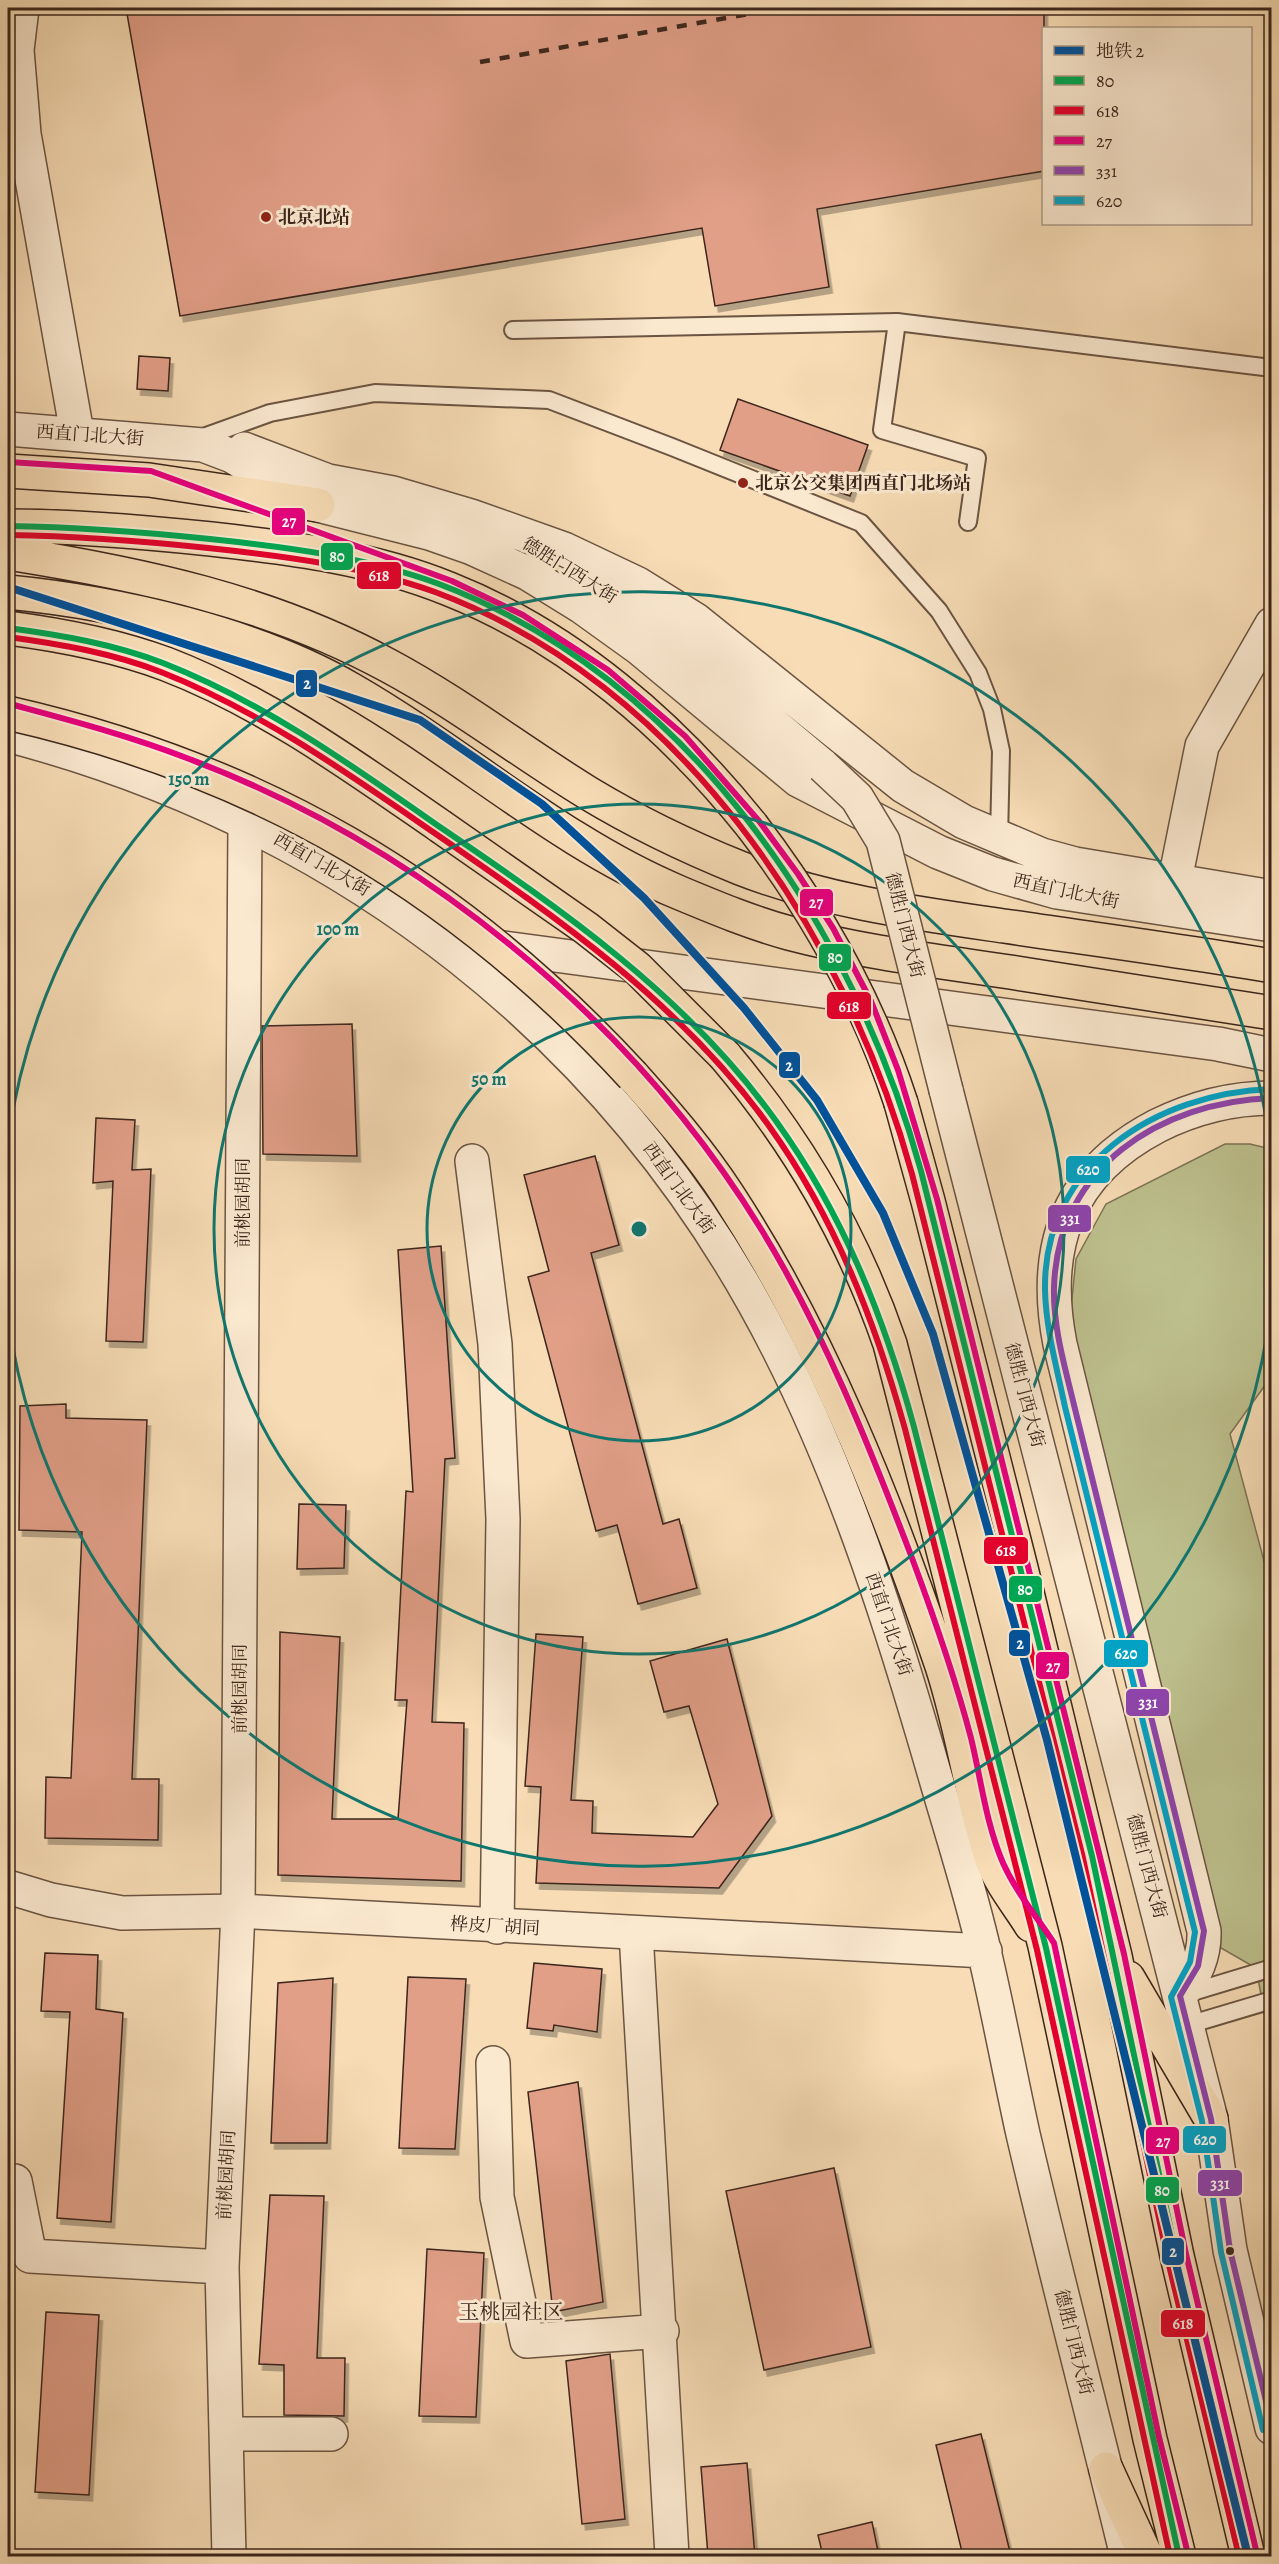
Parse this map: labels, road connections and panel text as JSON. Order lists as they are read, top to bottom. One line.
{"streets":{"street":["西直门北大街","德胜门西大街","前桃园胡同","桦皮厂胡同"]},"crossings":[["西直门北大街","德胜门西大街"],["西直门北大街","前桃园胡同"],["西直门北大街","桦皮厂胡同"],["德胜门西大街","桦皮厂胡同"],["前桃园胡同","桦皮厂胡同"]],"districts":["玉桃园社区"],"places":["北京北站","北京公交集团西直门北场站"],"lines":["transit line 27","transit line 80","transit line 618","metro line 2","transit line 620","transit line 331"],"legend":["地铁 2","80","618","27","331","620"],"rings":["150 m","100 m","50 m"]}
